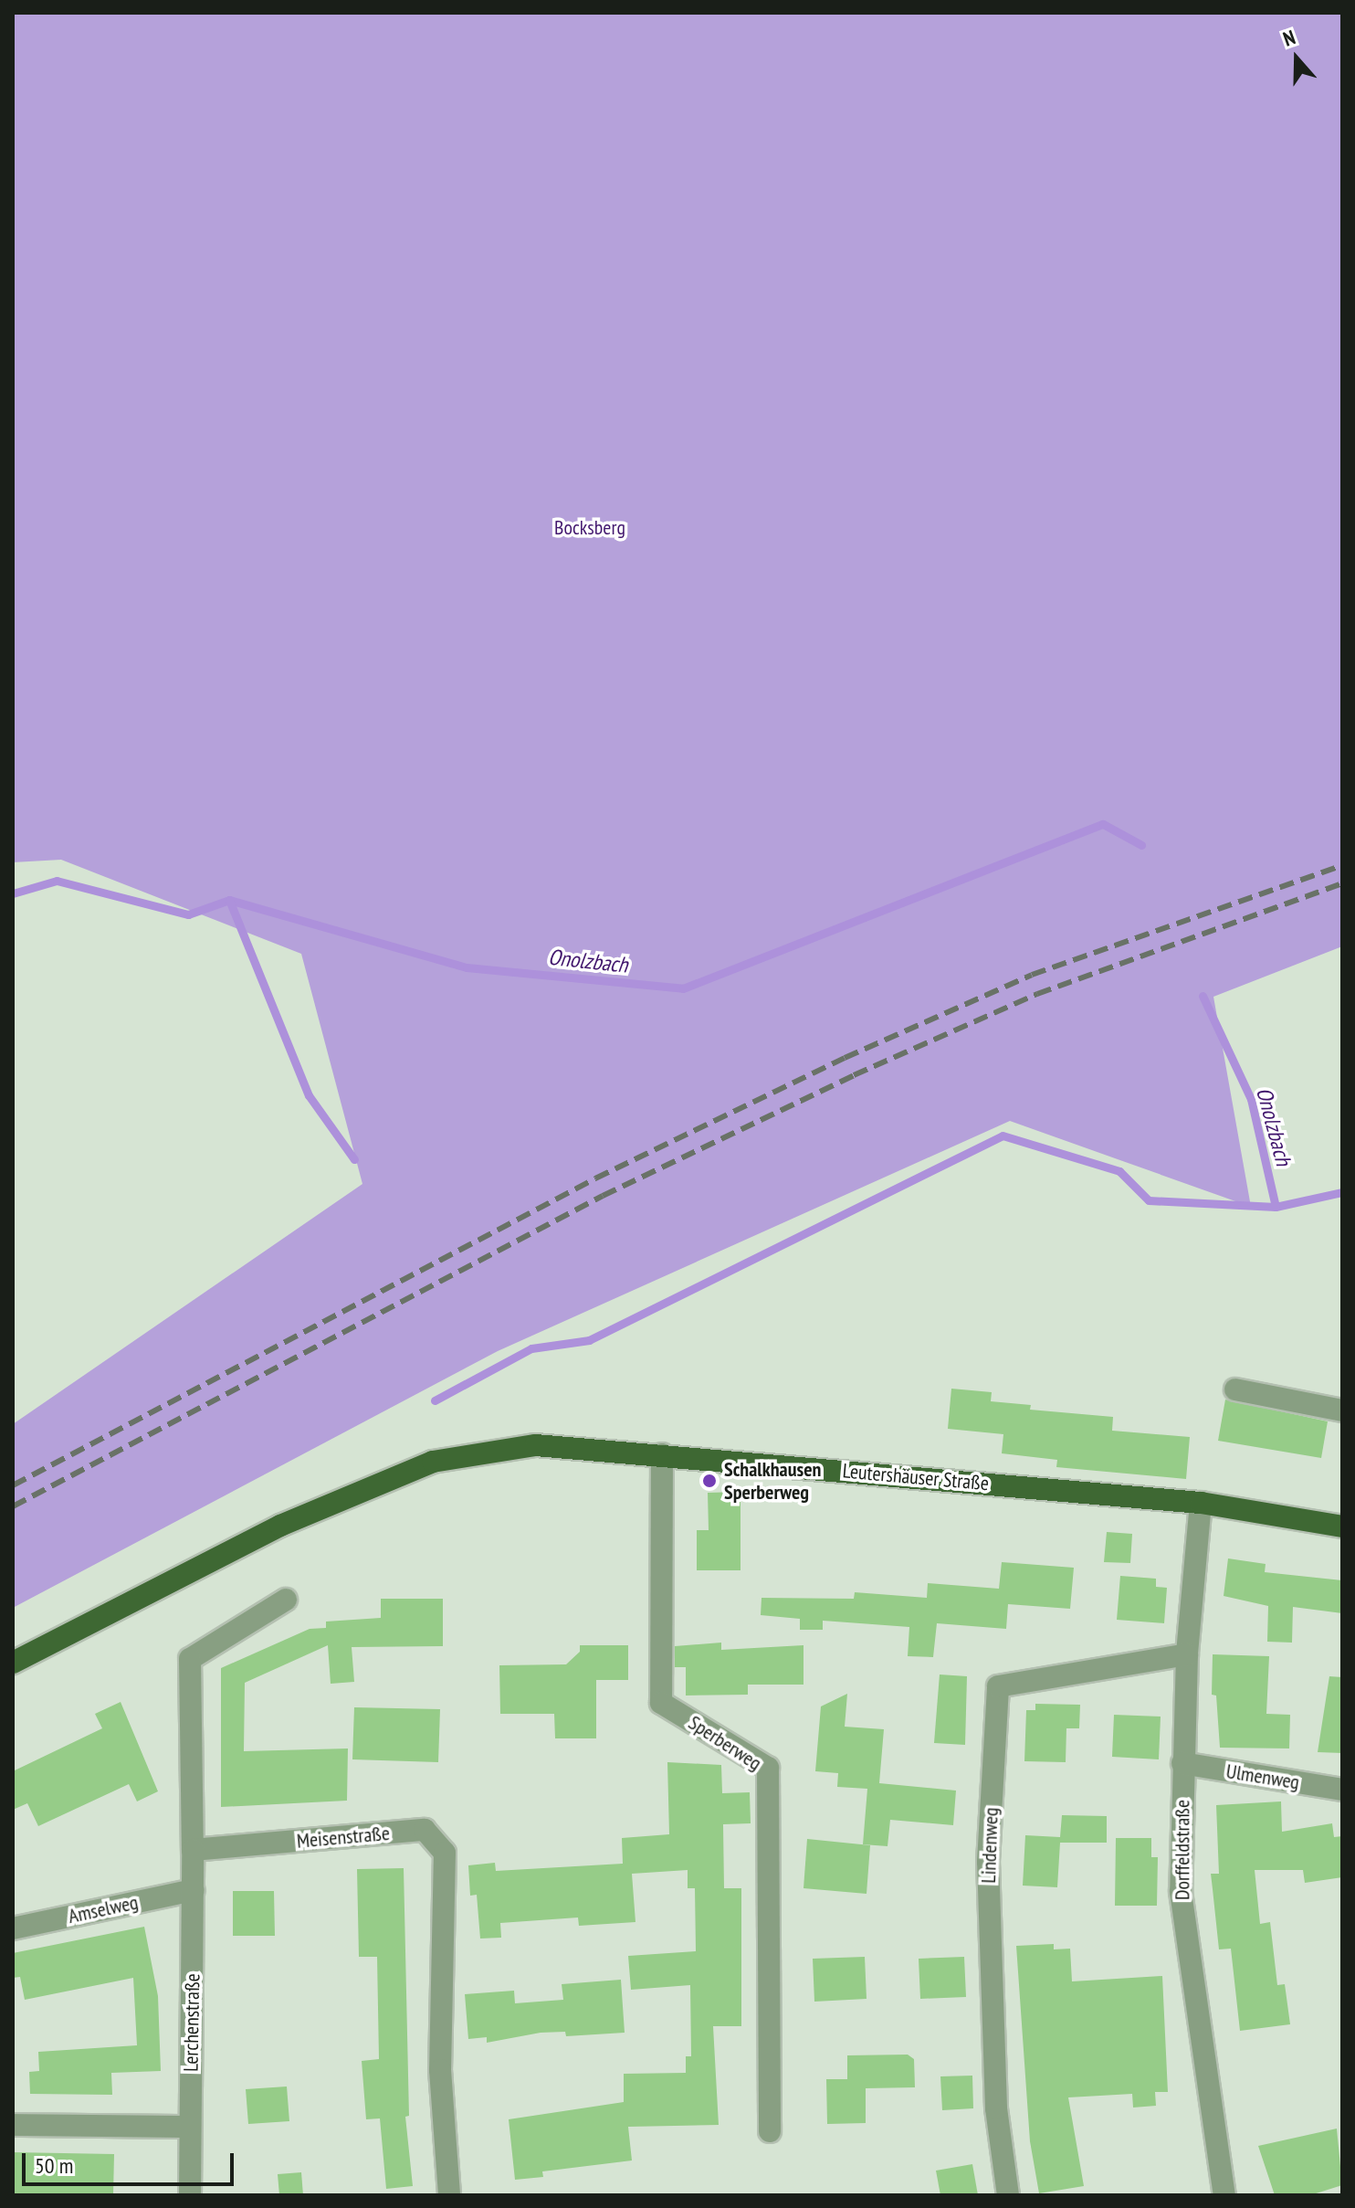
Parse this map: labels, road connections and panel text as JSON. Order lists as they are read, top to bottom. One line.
{"streets":{"main road":["Leutershäuser Straße"],"street":["Sperberweg","Ulmenweg","Meisenstraße","Lindenweg","Dorffeldstraße","Amselweg","Lerchenstraße"]},"crossings":[["Leutershäuser Straße","Sperberweg"],["Leutershäuser Straße","Dorffeldstraße"],["Ulmenweg","Dorffeldstraße"],["Meisenstraße","Lerchenstraße"],["Lindenweg","Dorffeldstraße"],["Amselweg","Lerchenstraße"]],"water":["Onolzbach"],"parks":["Bocksberg"],"places":["Schalkhausen Sperberweg"],"scale_bar":"50 m","north":"top"}
